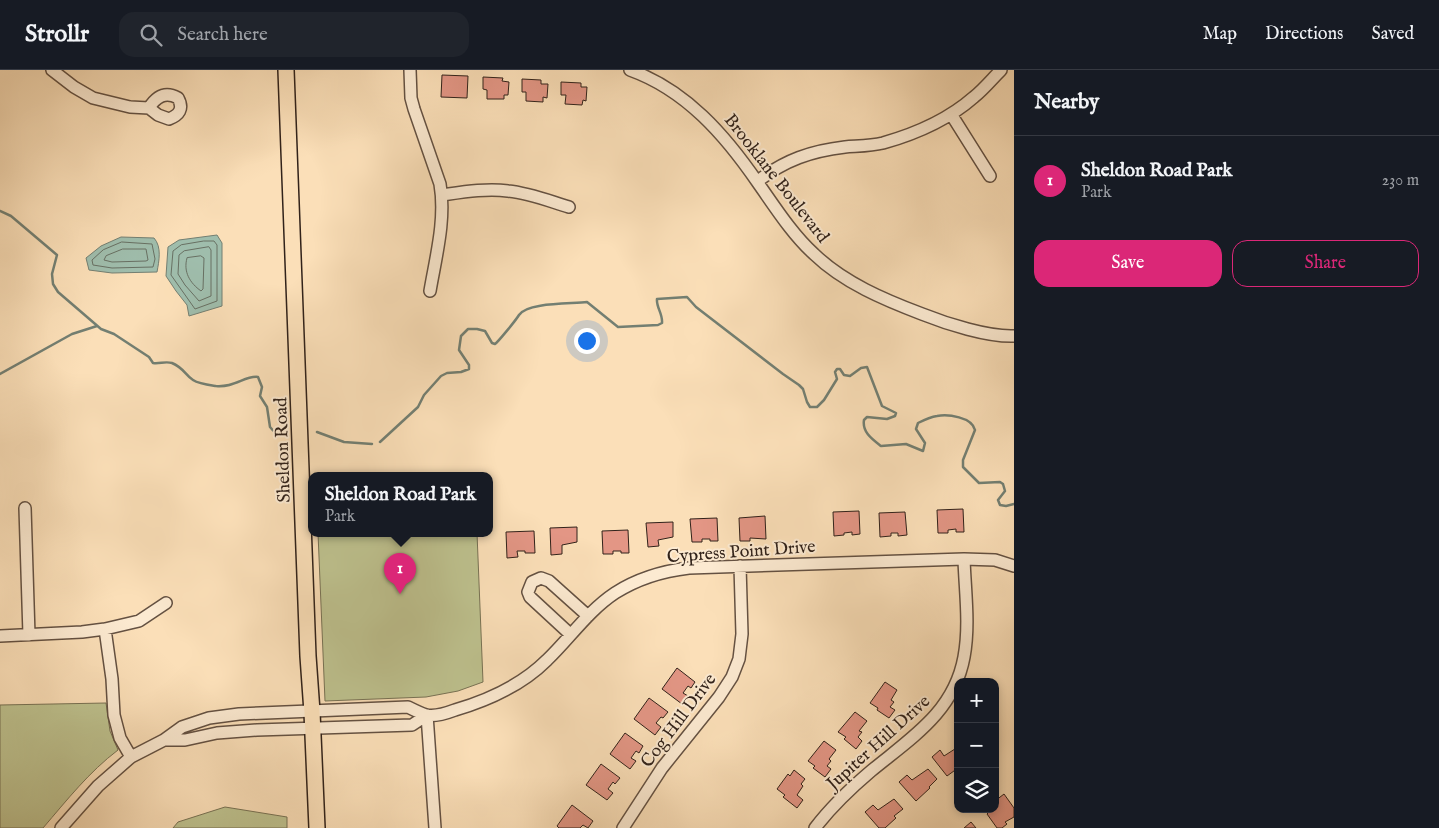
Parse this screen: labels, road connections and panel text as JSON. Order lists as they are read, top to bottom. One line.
{"streets":{"main road":["Sheldon Road"],"street":["Brooklane Boulevard","Cypress Point Drive","Cog Hill Drive","Jupiter Hill Drive"]},"crossings":[["Sheldon Road","Cypress Point Drive"],["Cypress Point Drive","Cog Hill Drive"],["Cypress Point Drive","Jupiter Hill Drive"]],"page":{"header":"Strollr","search":"Search here","nav":["Map","Directions","Saved"],"heading":"Nearby","list":[{"mark":"1","name":"Sheldon Road Park","note":"Park","value":"230 m"}],"buttons":["Save","Share"],"popup":["Sheldon Road Park","Park"],"pins":"1","map_buttons":["+","−"]}}
